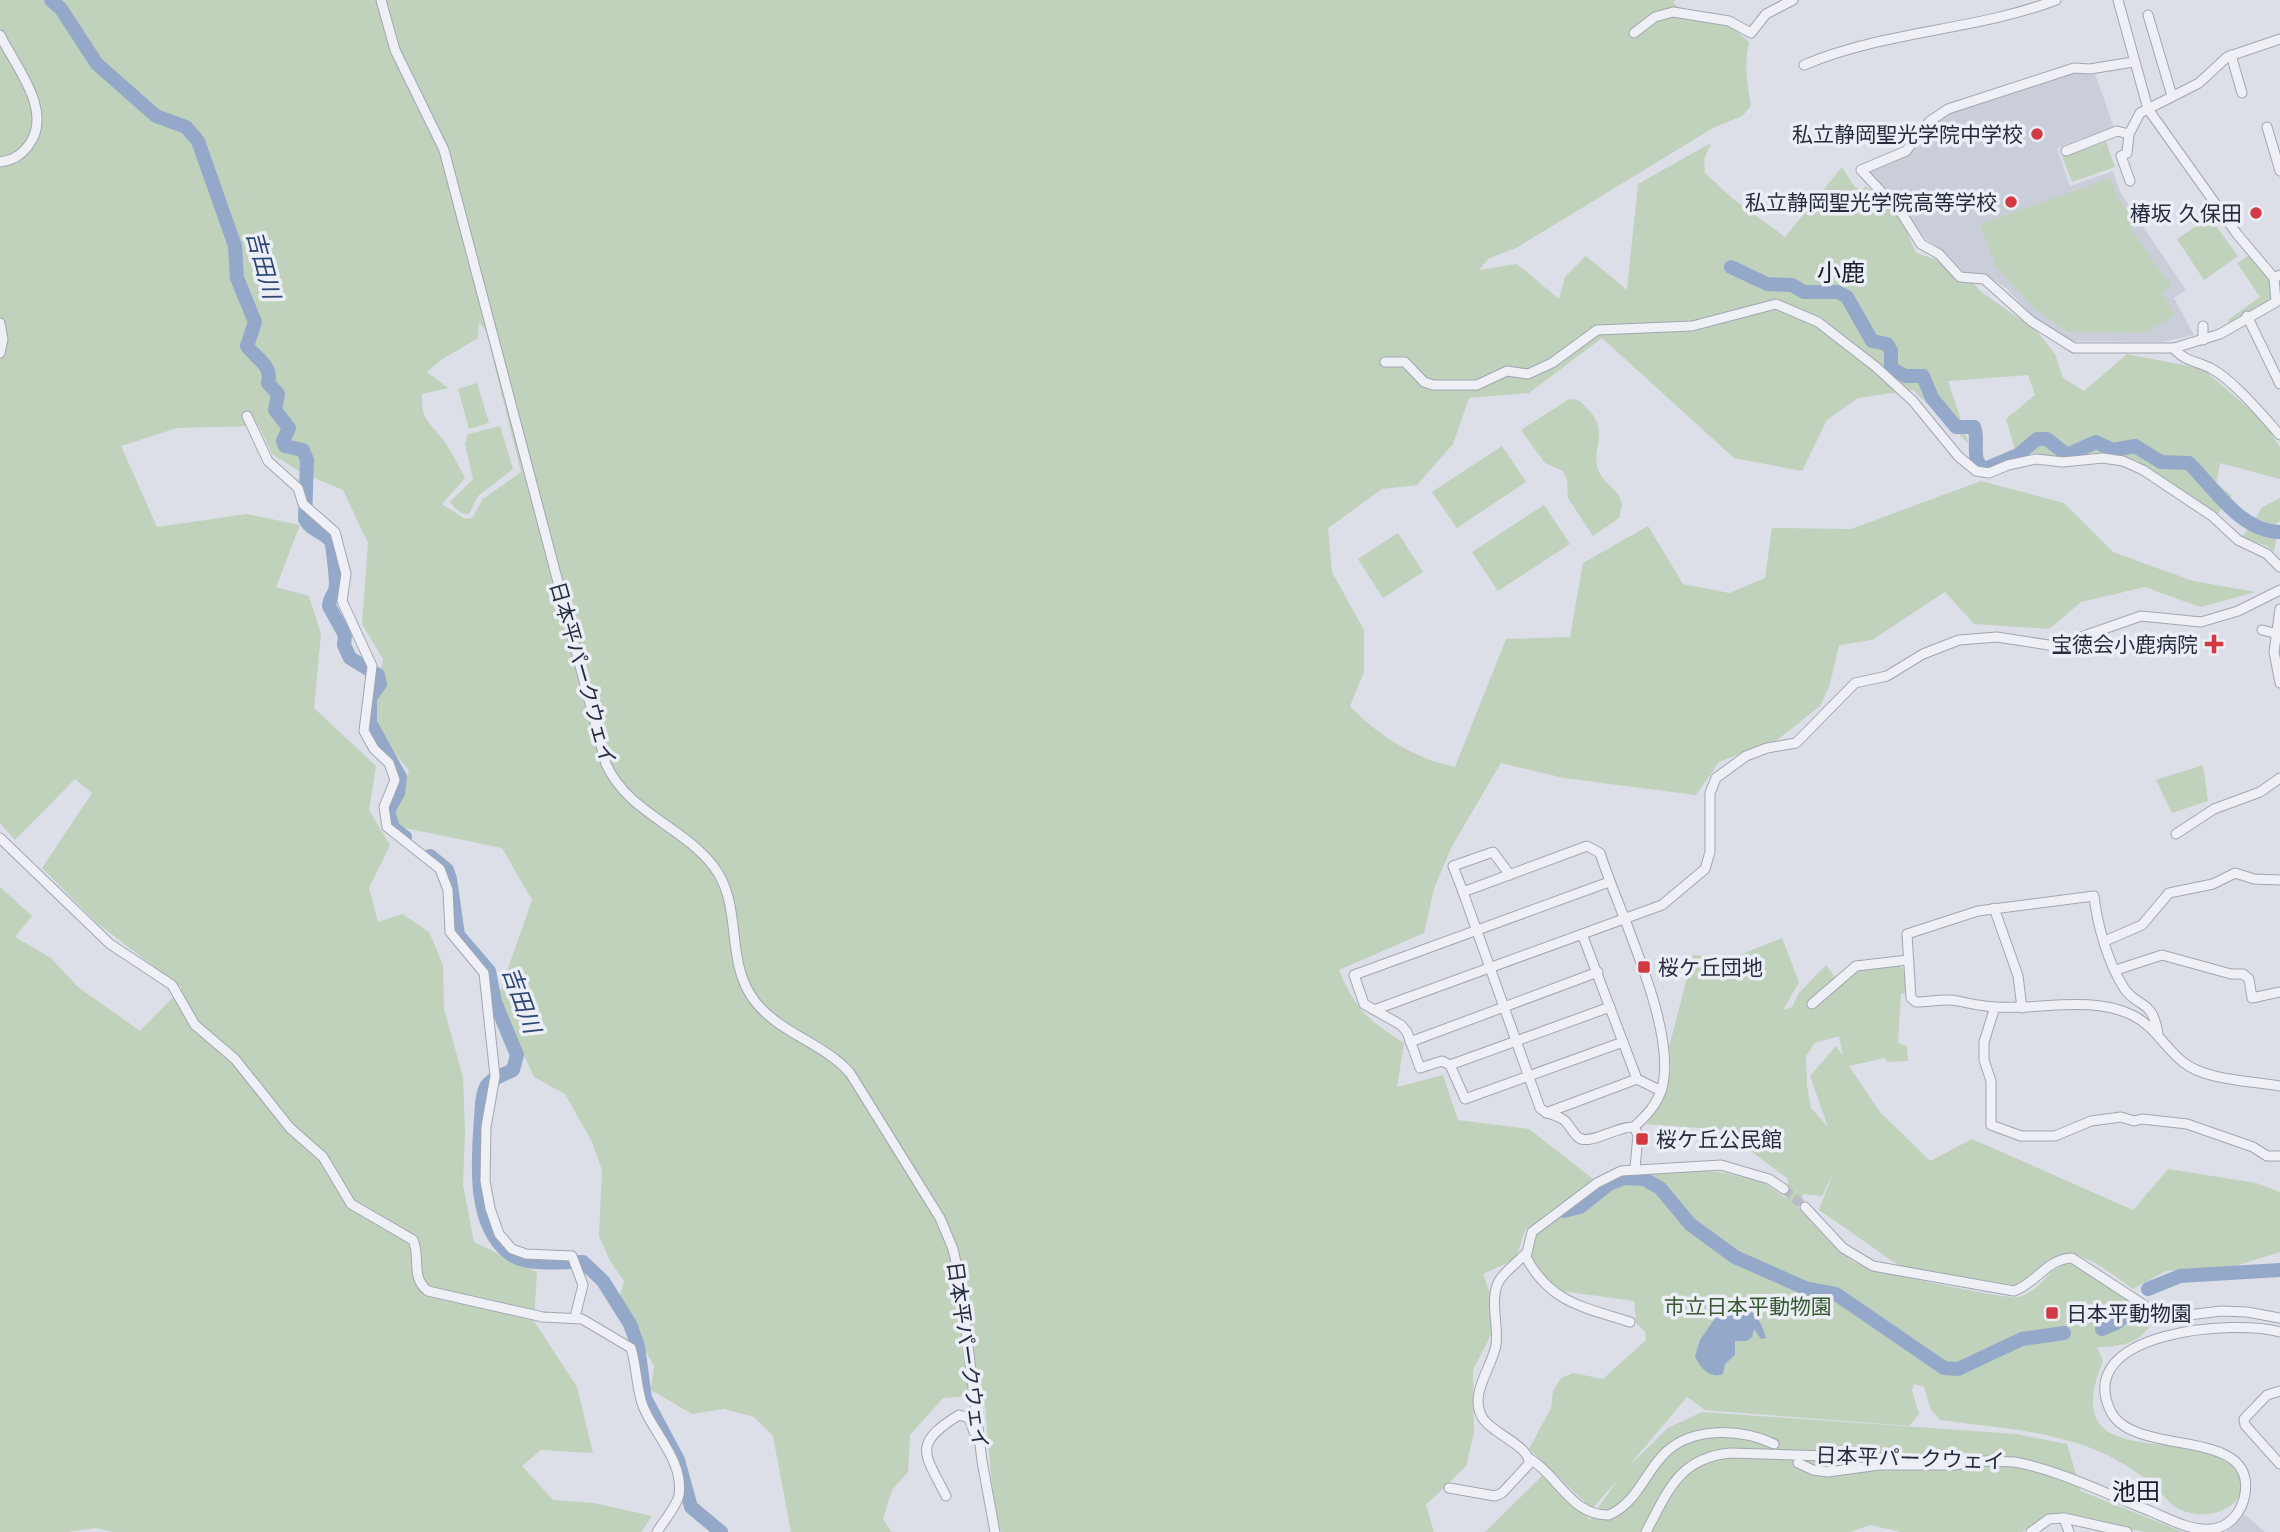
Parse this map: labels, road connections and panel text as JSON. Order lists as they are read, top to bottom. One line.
{"streets":{"street":["日本平パークウェイ"]},"districts":["小鹿","池田"],"water":["吉田川"],"parks":["市立日本平動物園"],"places":{"other":["私立静岡聖光学院中学校","私立静岡聖光学院高等学校","椿坂 久保田"],"health":["宝徳会小鹿病院"],"transit":["桜ケ丘団地","桜ケ丘公民館","日本平動物園"]}}
